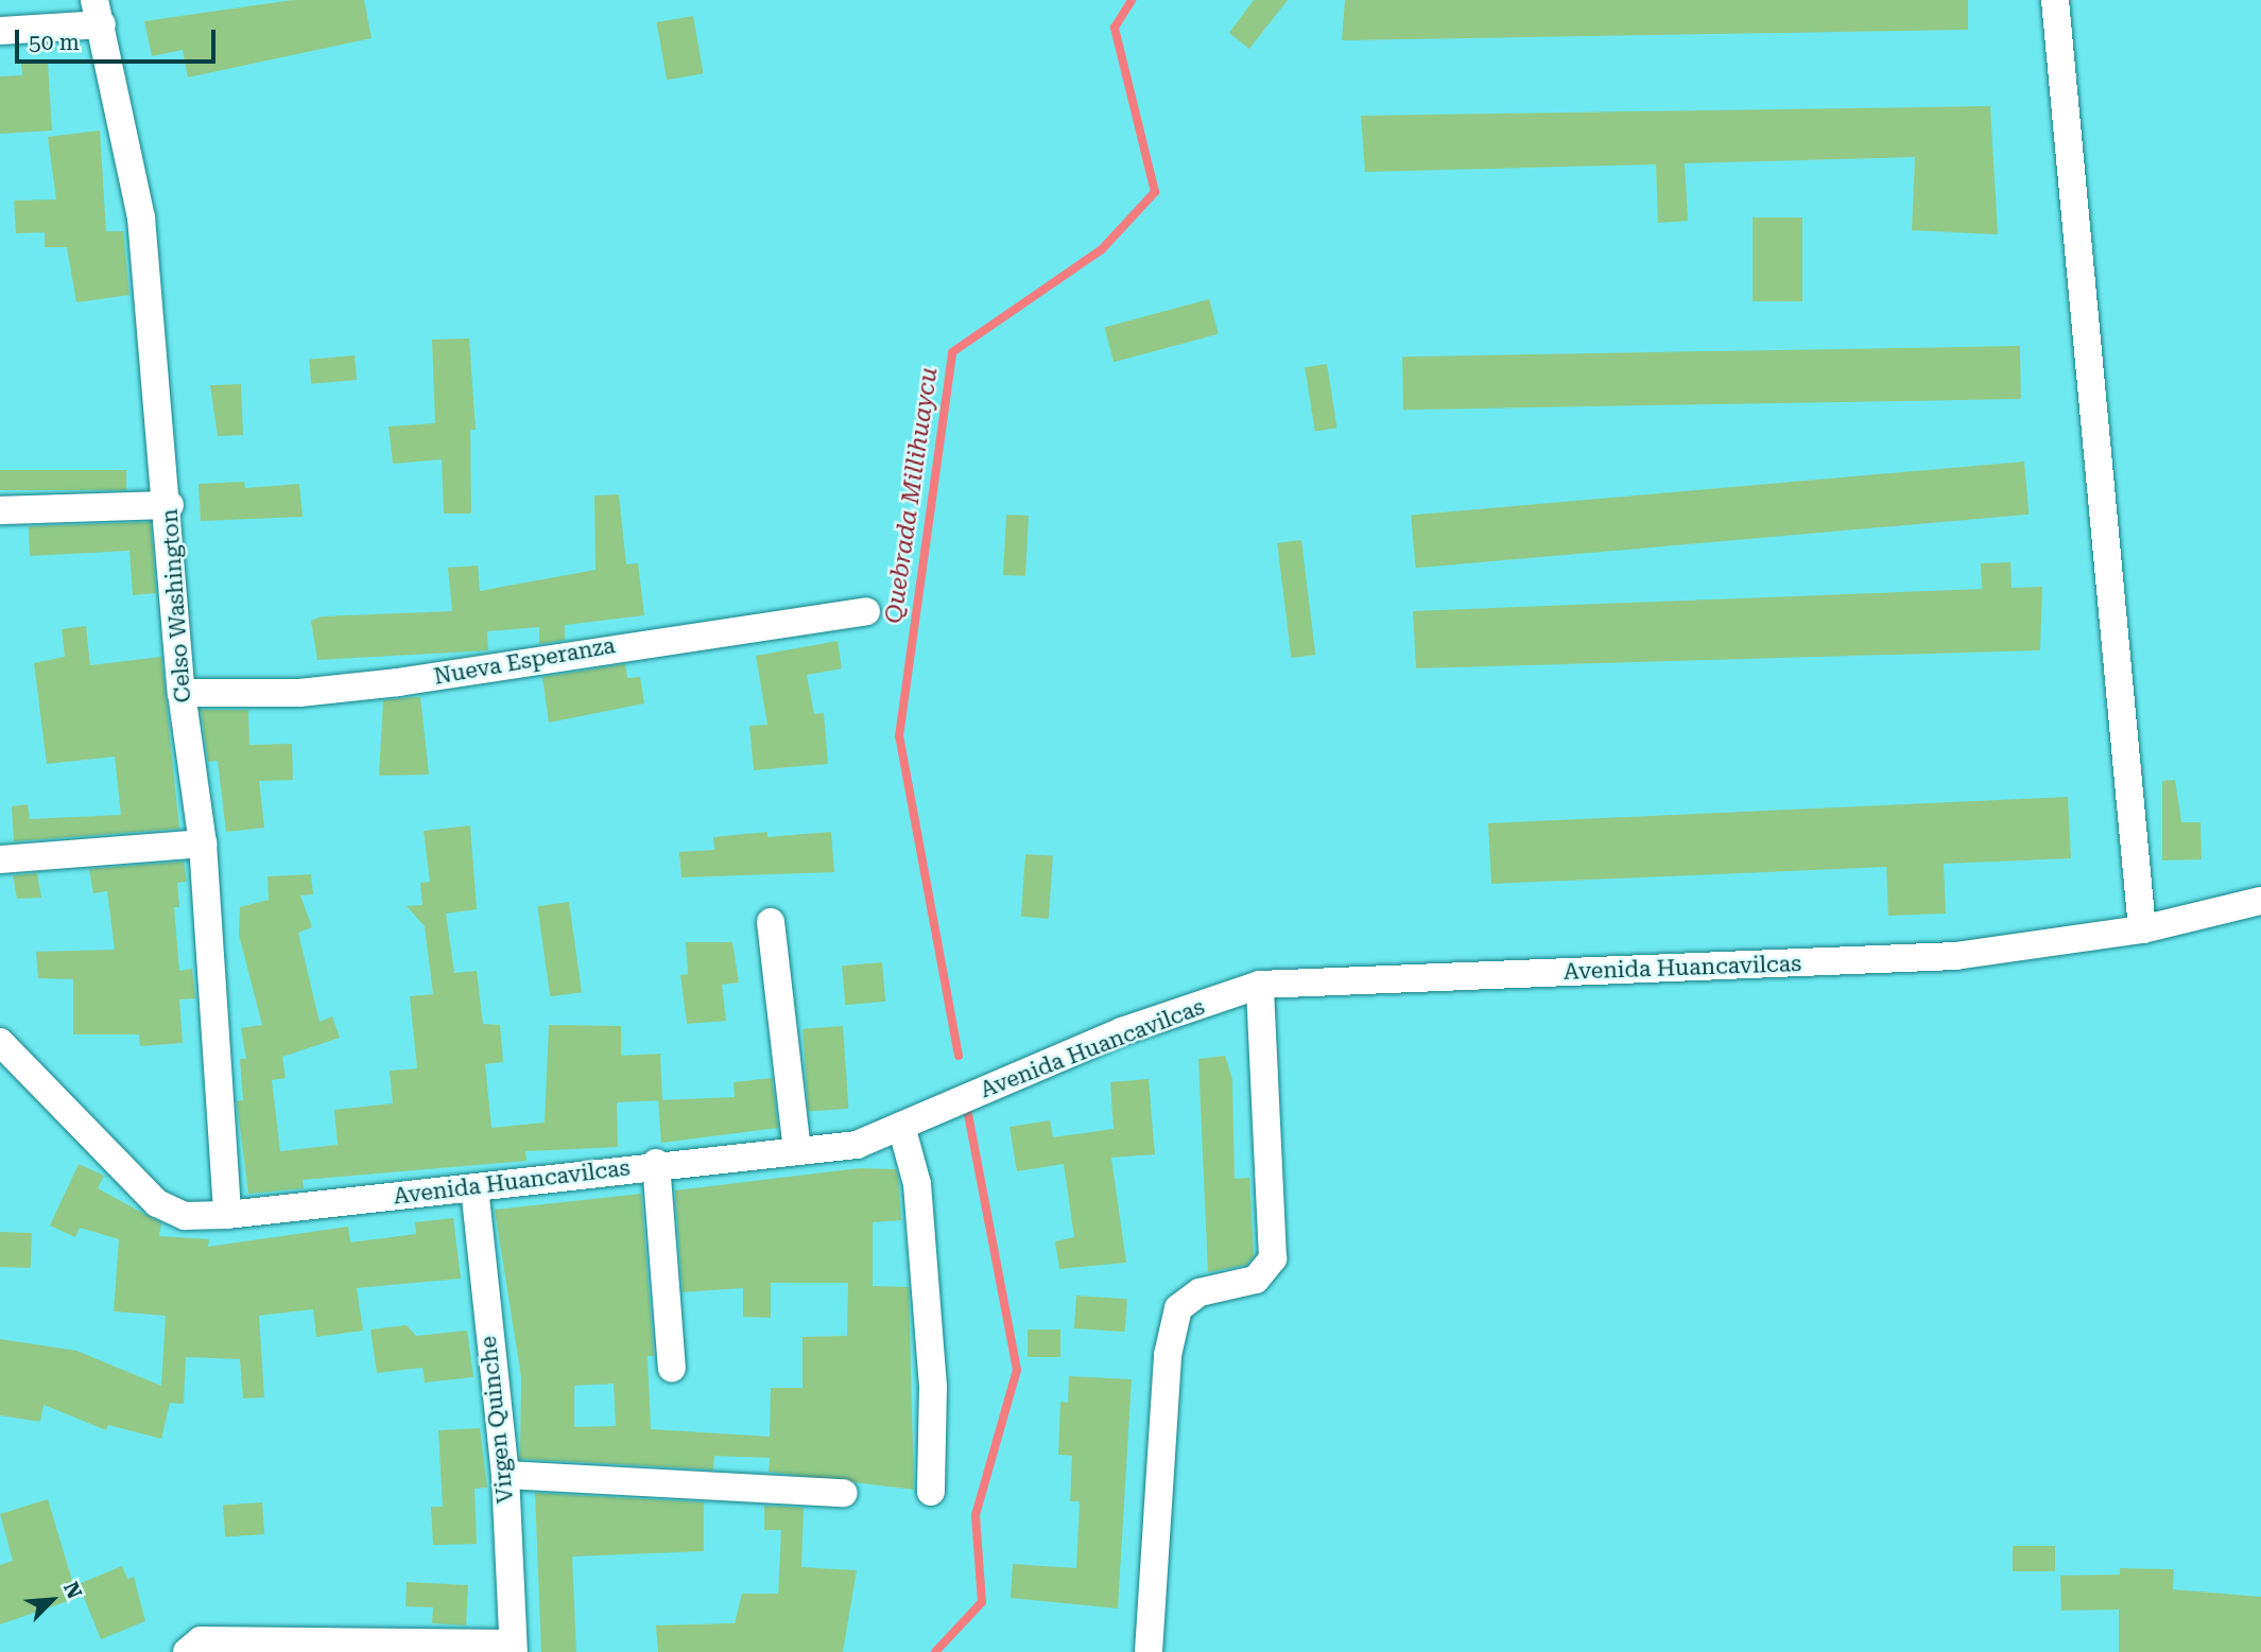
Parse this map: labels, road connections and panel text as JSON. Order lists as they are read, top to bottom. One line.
{"streets":{"street":["Celso Washington","Nueva Esperanza","Avenida Huancavilcas","Virgen Quinche"]},"crossings":[["Celso Washington","Nueva Esperanza"],["Celso Washington","Avenida Huancavilcas"],["Avenida Huancavilcas","Virgen Quinche"]],"water":["Quebrada Millihuaycu"],"scale_bar":"50 m","north":"top right"}
